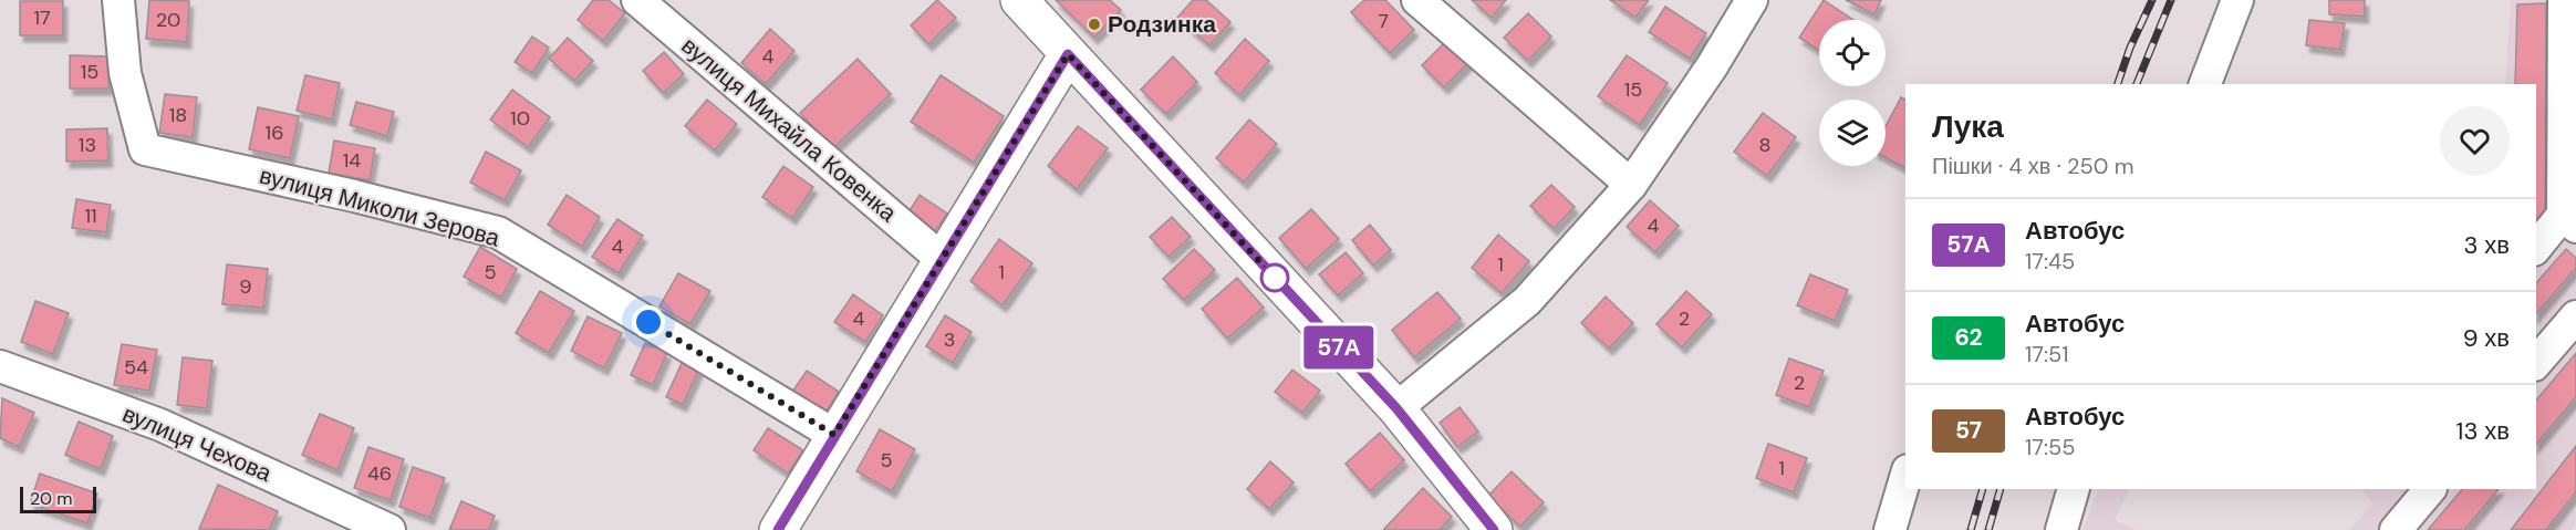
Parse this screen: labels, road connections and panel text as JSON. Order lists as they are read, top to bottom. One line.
{"streets":{"street":["вулиця Михайла Ковенка","вулиця Миколи Зерова","вулиця Чехова"]},"places":["Родзинка"],"lines":["bus line 57А"],"house_numbers":["17","20","7","4","15","15","18","10","16","13","8","14","11","4","4","1","5","1","9","4","2","3","54","2","5","1","46"],"scale_bar":"20 m","page":{"on_map":"57А","heading":["Лука","Пішки · 4 хв · 250 m"],"list":[{"mark":"57А","name":"Автобус","note":"17:45","value":"3 хв"},{"mark":"62","name":"Автобус","note":"17:51","value":"9 хв"},{"mark":"57","name":"Автобус","note":"17:55","value":"13 хв"}],"scale":"20 m"}}
